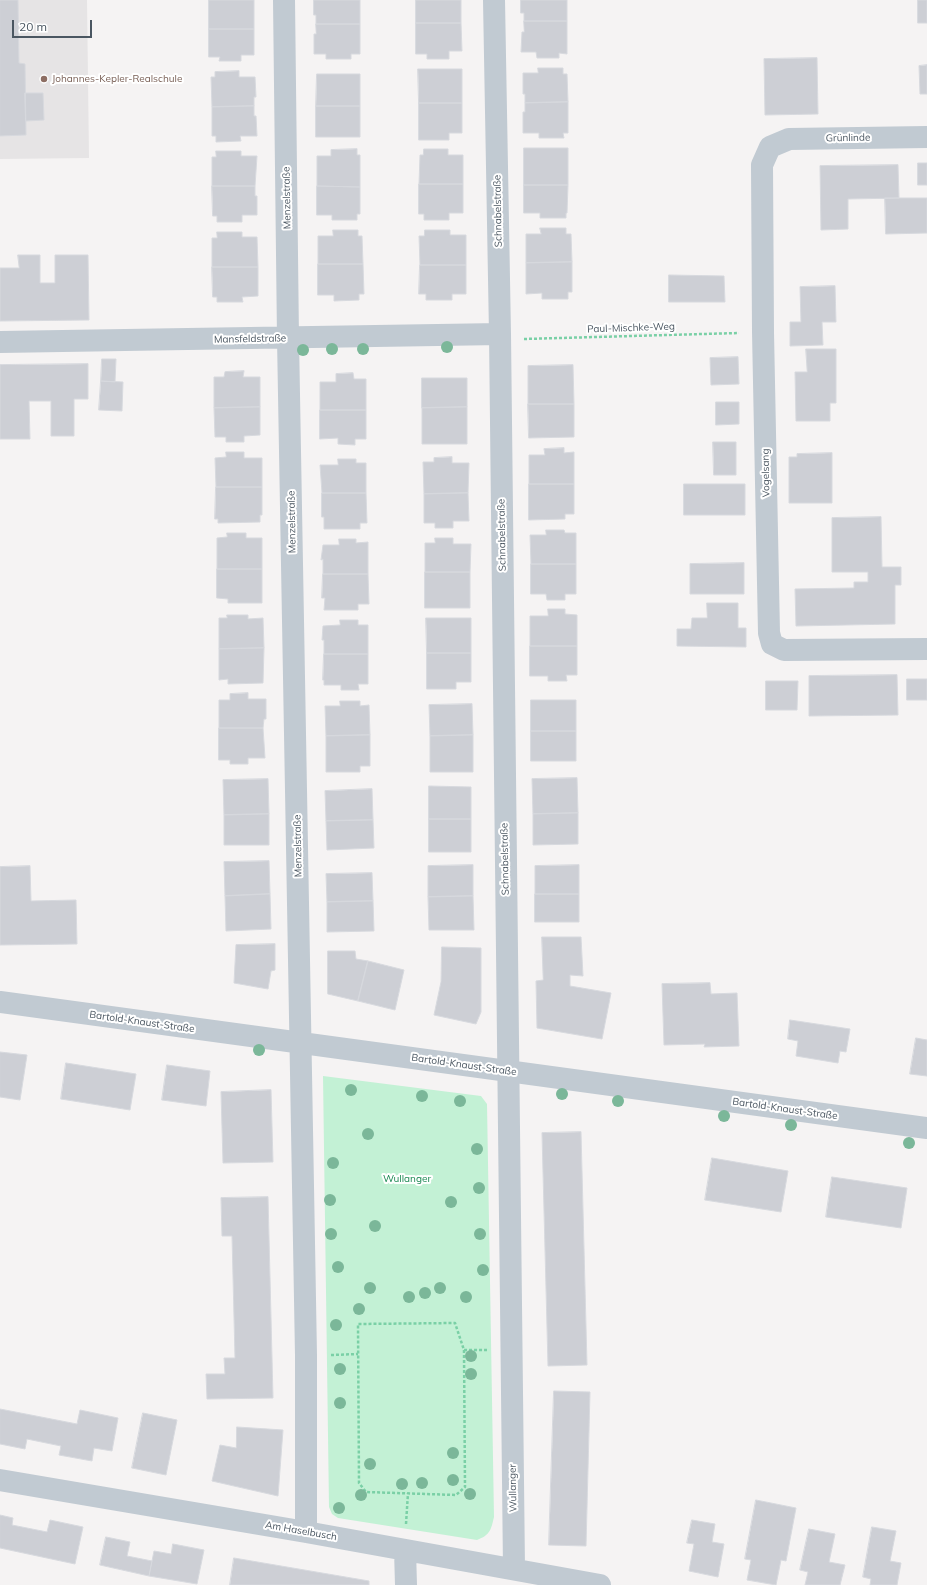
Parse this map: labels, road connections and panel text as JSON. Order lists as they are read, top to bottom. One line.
{"streets":{"street":["Grünlinde","Menzelstraße","Schnabelstraße","Mansfeldstraße","Vogelsang","Bartold-Knaust-Straße","Wullanger","Am Haselbusch"],"path":["Paul-Mischke-Weg"]},"crossings":[["Grünlinde","Vogelsang"],["Menzelstraße","Mansfeldstraße"],["Menzelstraße","Bartold-Knaust-Straße"],["Schnabelstraße","Paul-Mischke-Weg"],["Schnabelstraße","Mansfeldstraße"],["Schnabelstraße","Bartold-Knaust-Straße"],["Schnabelstraße","Wullanger"],["Paul-Mischke-Weg","Mansfeldstraße"],["Paul-Mischke-Weg","Vogelsang"],["Bartold-Knaust-Straße","Wullanger"],["Wullanger","Am Haselbusch"]],"parks":["Wullanger"],"places":["Johannes-Kepler-Realschule"],"scale_bar":"20 m"}
